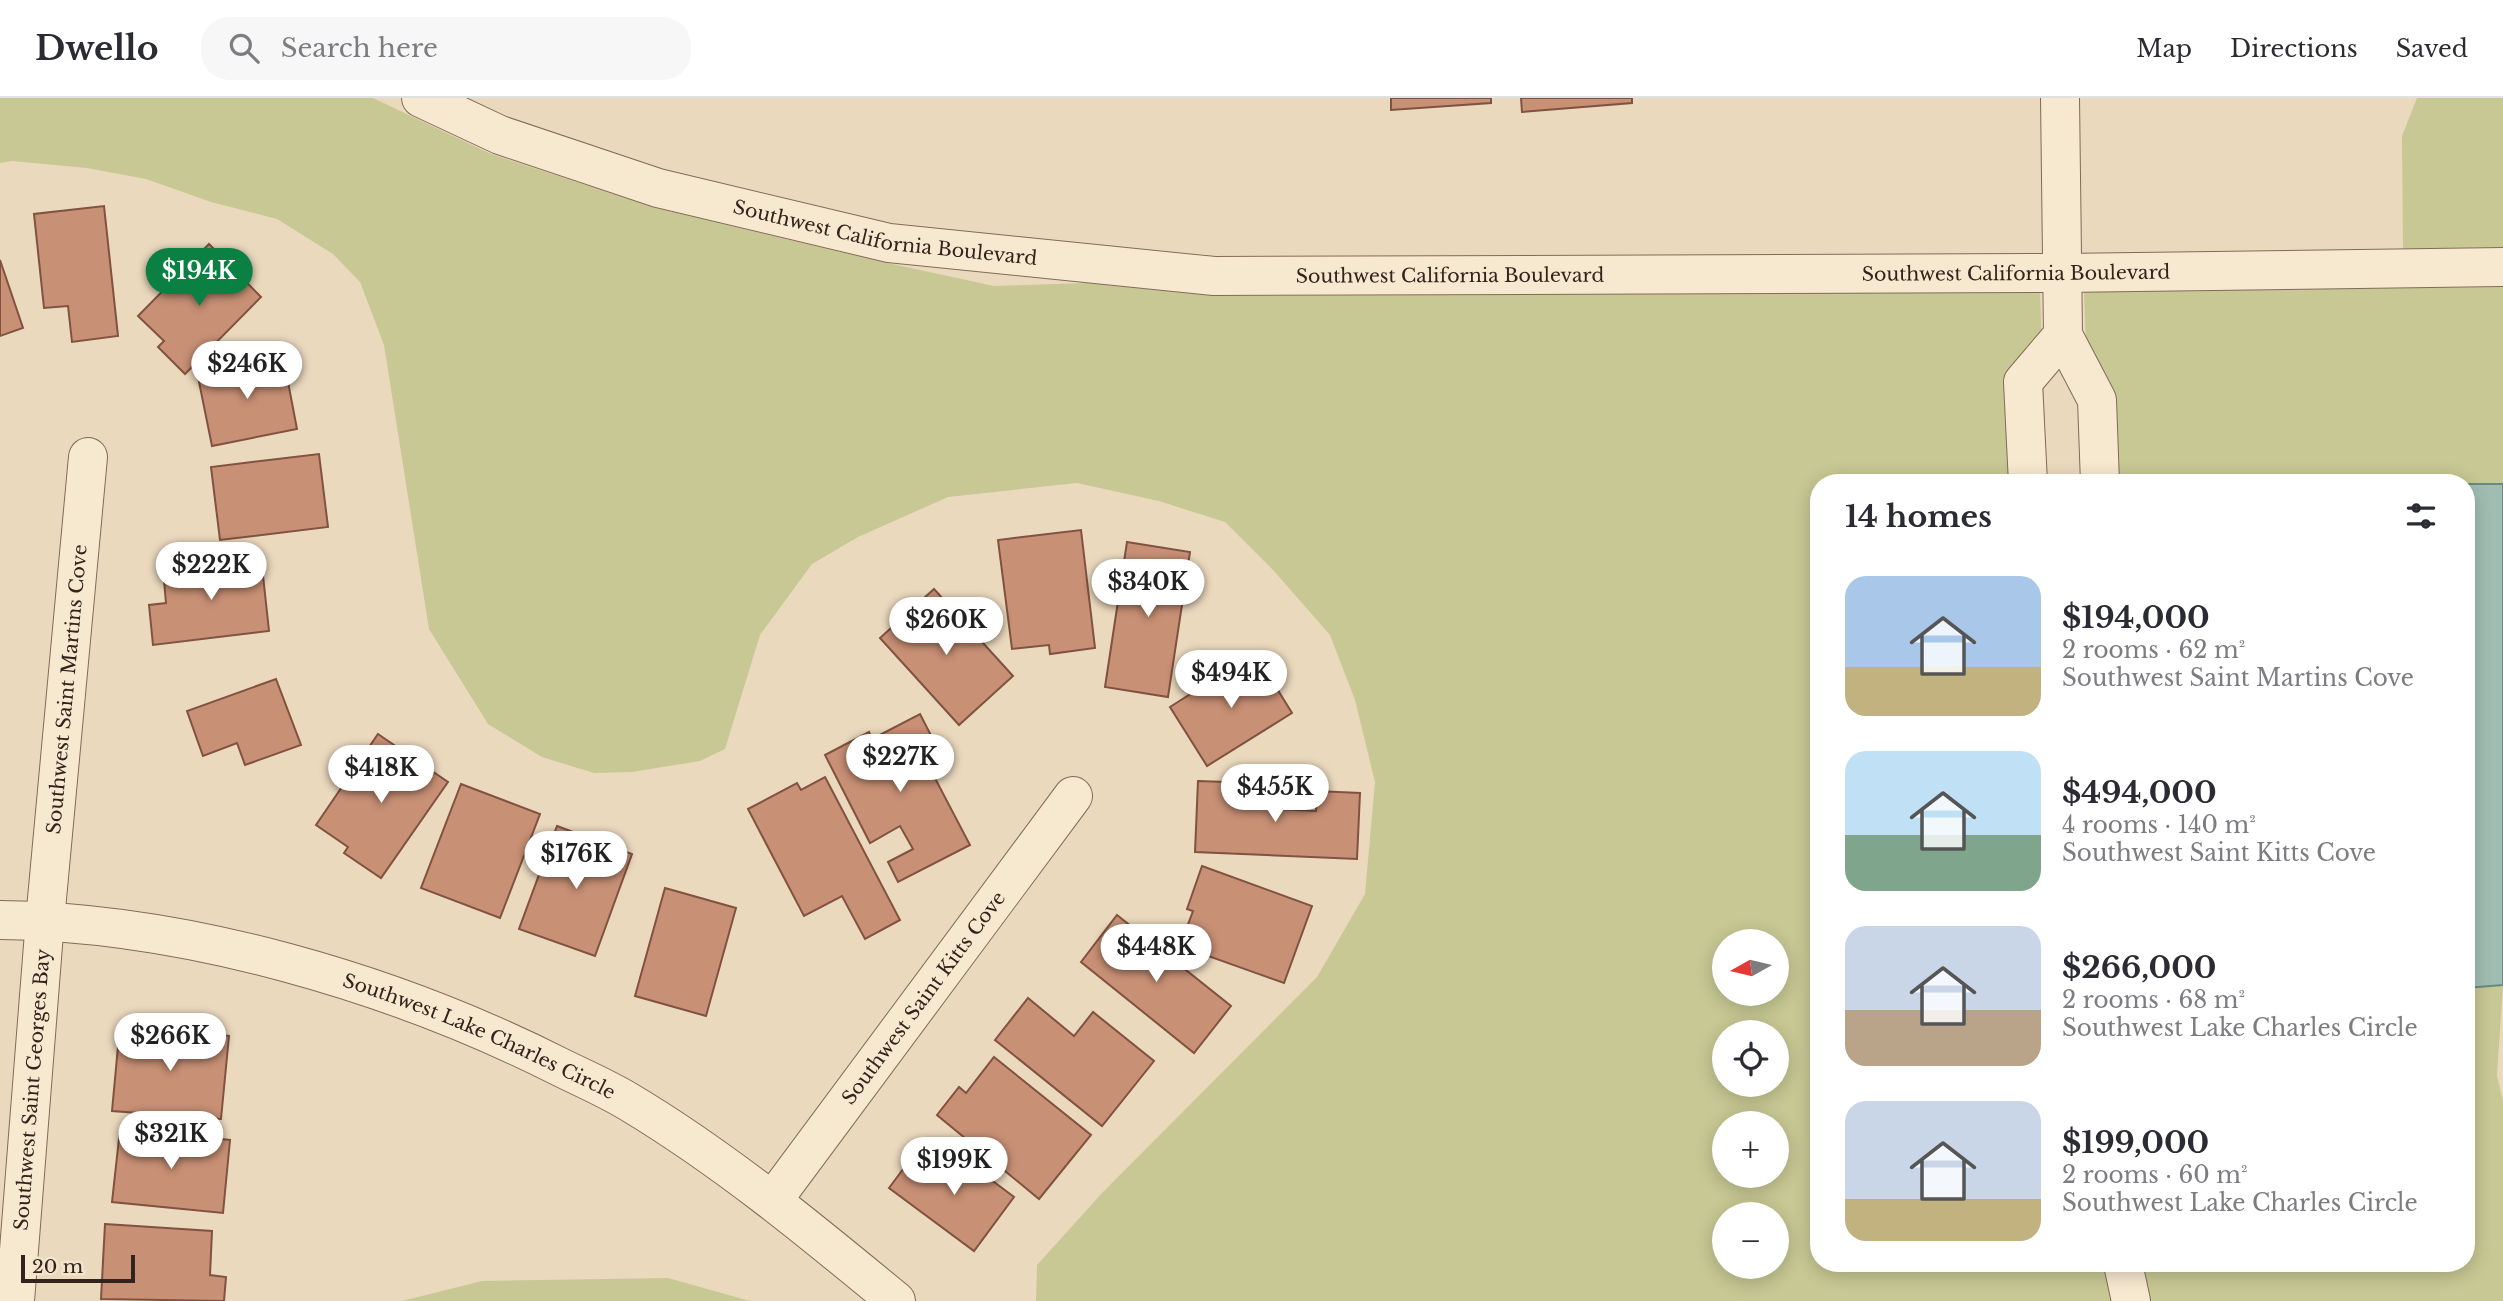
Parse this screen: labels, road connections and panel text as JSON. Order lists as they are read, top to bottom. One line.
{"streets":{"street":["Southwest California Boulevard","Southwest Saint Martins Cove","Southwest Saint Kitts Cove","Southwest Lake Charles Circle","Southwest Saint Georges Bay"]},"crossings":[["Southwest Saint Martins Cove","Southwest Lake Charles Circle"],["Southwest Saint Martins Cove","Southwest Saint Georges Bay"],["Southwest Saint Kitts Cove","Southwest Lake Charles Circle"],["Southwest Lake Charles Circle","Southwest Saint Georges Bay"]],"scale_bar":"20 m","north":"left","page":{"header":"Dwello","search":"Search here","nav":["Map","Directions","Saved"],"price":["$194K","$246K","$222K","$340K","$260K","$494K","$227K","$418K","$455K","$176K","$448K","$266K","$321K","$199K"],"heading":"14 homes","list":[{"name":"$194,000","note":"2 rooms · 62 m² · Southwest Saint Martins Cove"},{"name":"$494,000","note":"4 rooms · 140 m² · Southwest Saint Kitts Cove"},{"name":"$266,000","note":"2 rooms · 68 m² · Southwest Lake Charles Circle"},{"name":"$199,000","note":"2 rooms · 60 m² · Southwest Lake Charles Circle"}],"map_buttons":["+","−"],"scale":"20 m"}}
